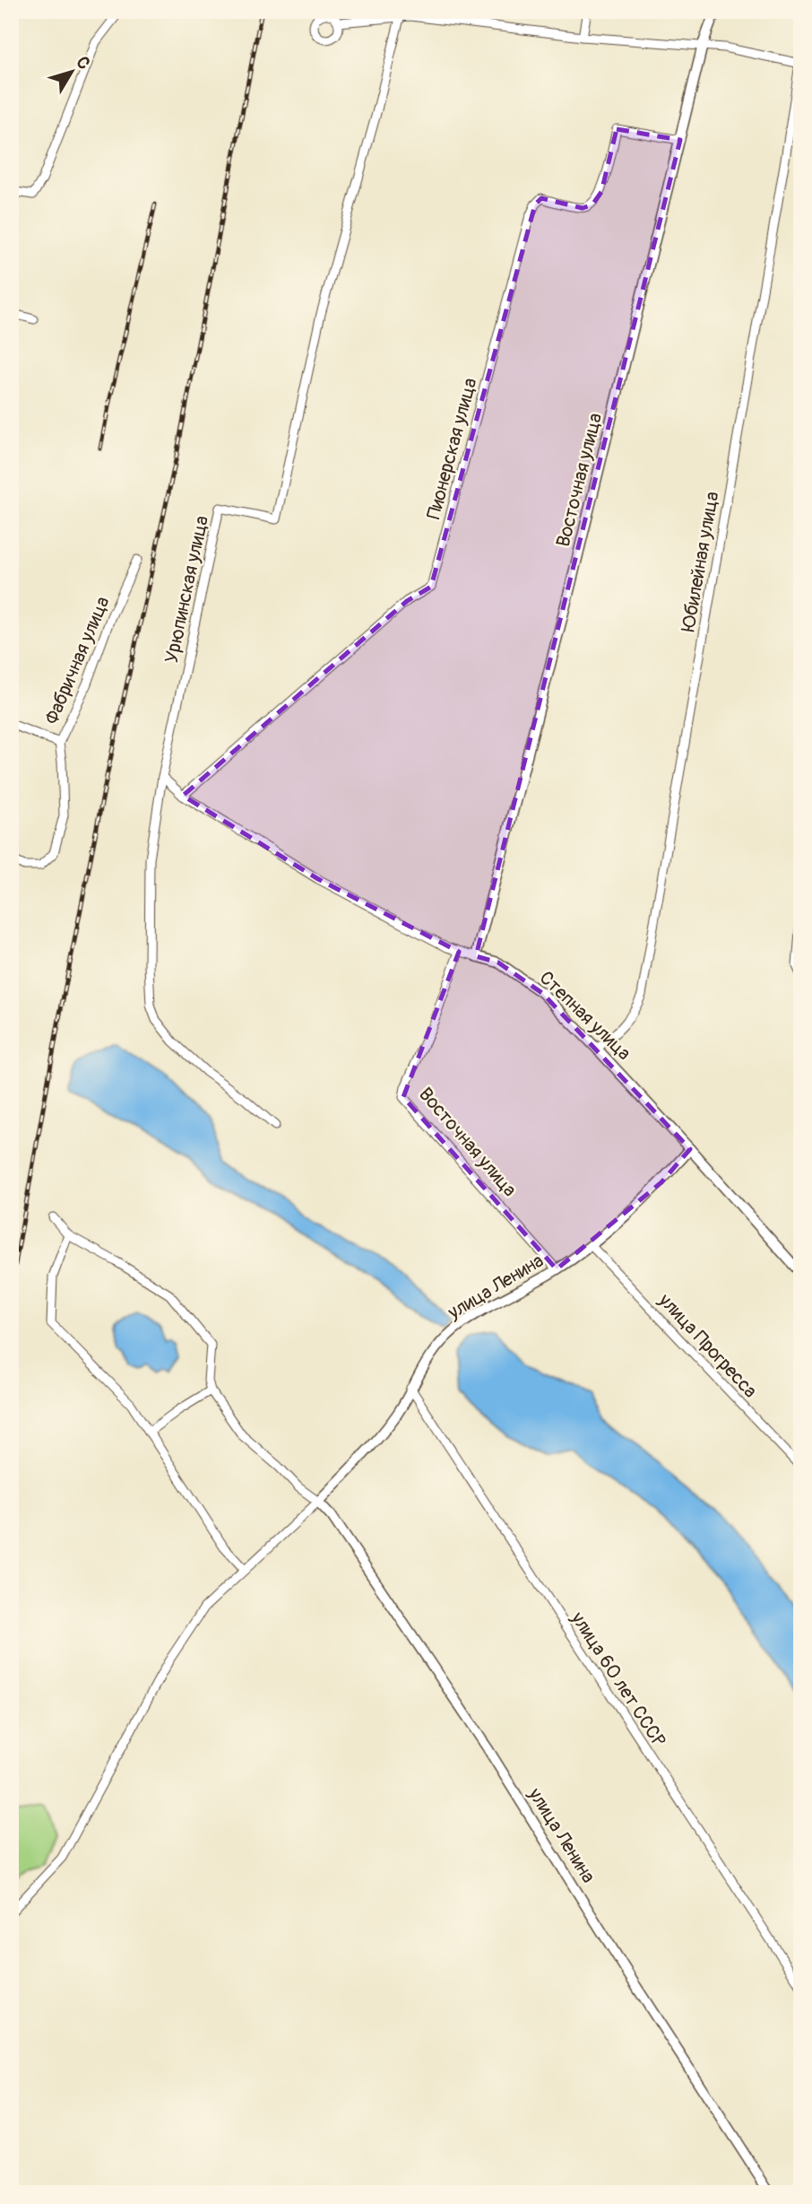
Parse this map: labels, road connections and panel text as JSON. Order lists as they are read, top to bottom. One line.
{"streets":{"street":["Пионерская улица","Восточная улица","Юбилейная улица","Урюпинская улица","Фабричная улица","Степная улица","улица Ленина","улица Прогресса","улица 60 лет СССР"]},"crossings":[["Пионерская улица","Восточная улица"],["Пионерская улица","Степная улица"],["Восточная улица","Степная улица"],["Восточная улица","улица Ленина"],["Юбилейная улица","Степная улица"],["Урюпинская улица","Степная улица"],["Степная улица","улица Ленина"],["улица Ленина","улица Прогресса"],["улица Ленина","улица 60 лет СССР"]],"north":"top right"}
